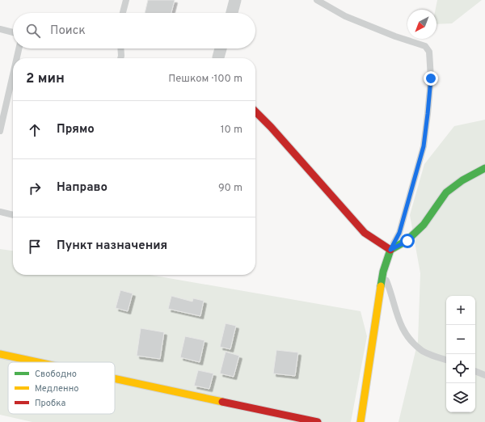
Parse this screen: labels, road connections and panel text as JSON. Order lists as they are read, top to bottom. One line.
{"legend":["Свободно","Медленно","Пробка"],"north":"bottom left","page":{"search":"Поиск","heading":["2 мин","Пешком · 100 m"],"list":[["Прямо","10 m"],["Направо","90 m"],"Пункт назначения"],"map_buttons":["+","−"]}}
